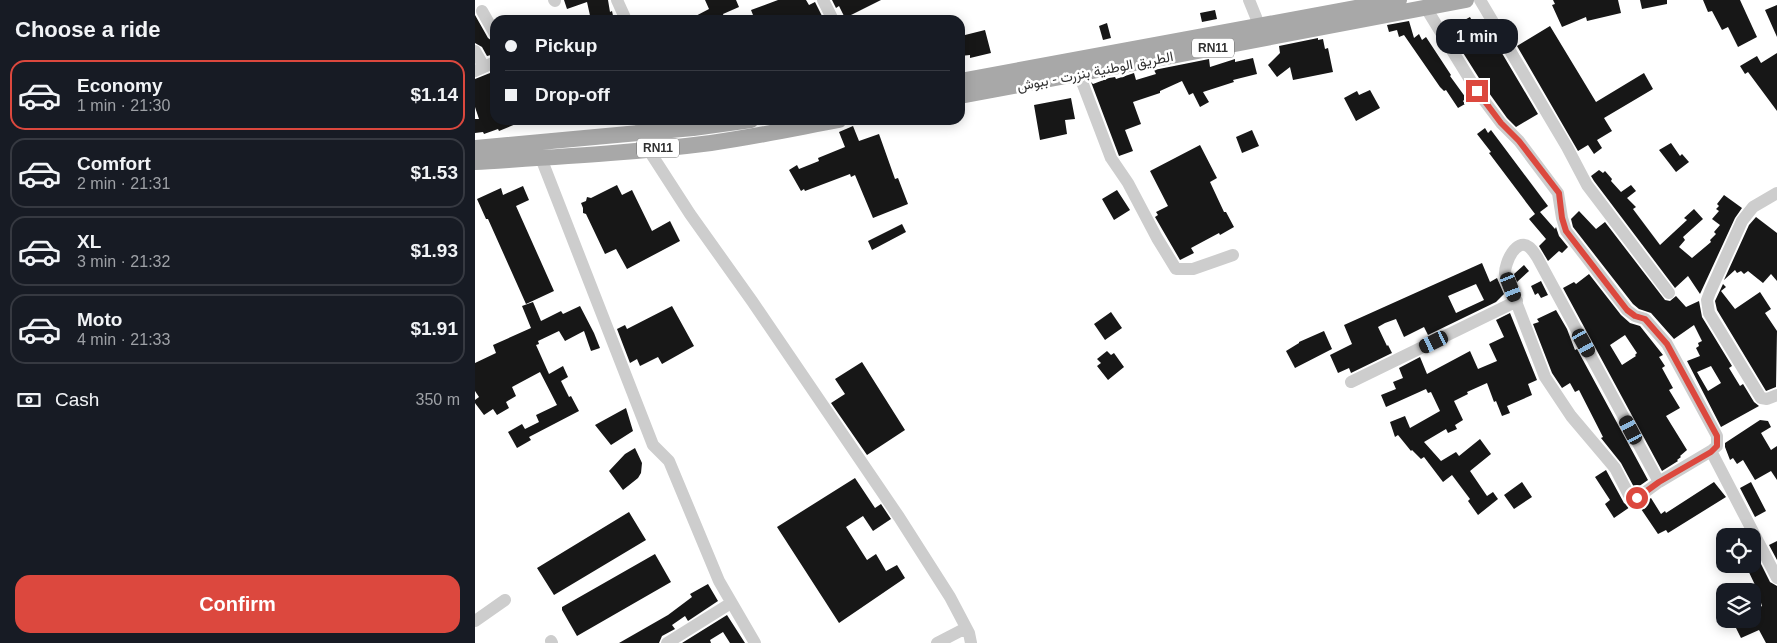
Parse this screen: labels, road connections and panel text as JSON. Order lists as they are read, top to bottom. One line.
{"streets":{"main road":["RN11","الطريق الوطنية بنزرت - ببوش"]},"page":{"heading":"Choose a ride","banner":["Pickup","Drop-off"],"bubble":"1 min","list":[{"name":"Economy","note":"1 min · 21:30","value":"$1.14"},{"name":"Comfort","note":"2 min · 21:31","value":"$1.53"},{"name":"XL","note":"3 min · 21:32","value":"$1.93"},{"name":"Moto","note":"4 min · 21:33","value":"$1.91"}],"pay":["Cash","350 m"],"buttons":"Confirm"}}
